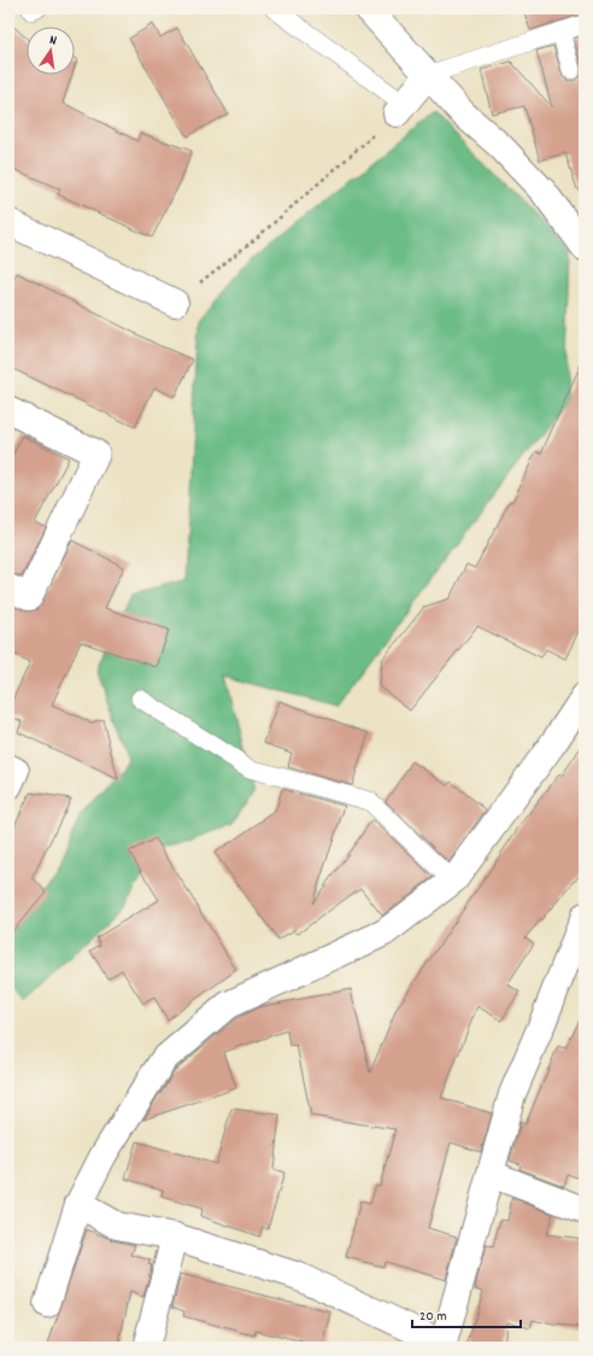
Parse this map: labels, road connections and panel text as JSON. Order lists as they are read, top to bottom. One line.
{"scale_bar":"20 m","north":"top"}
